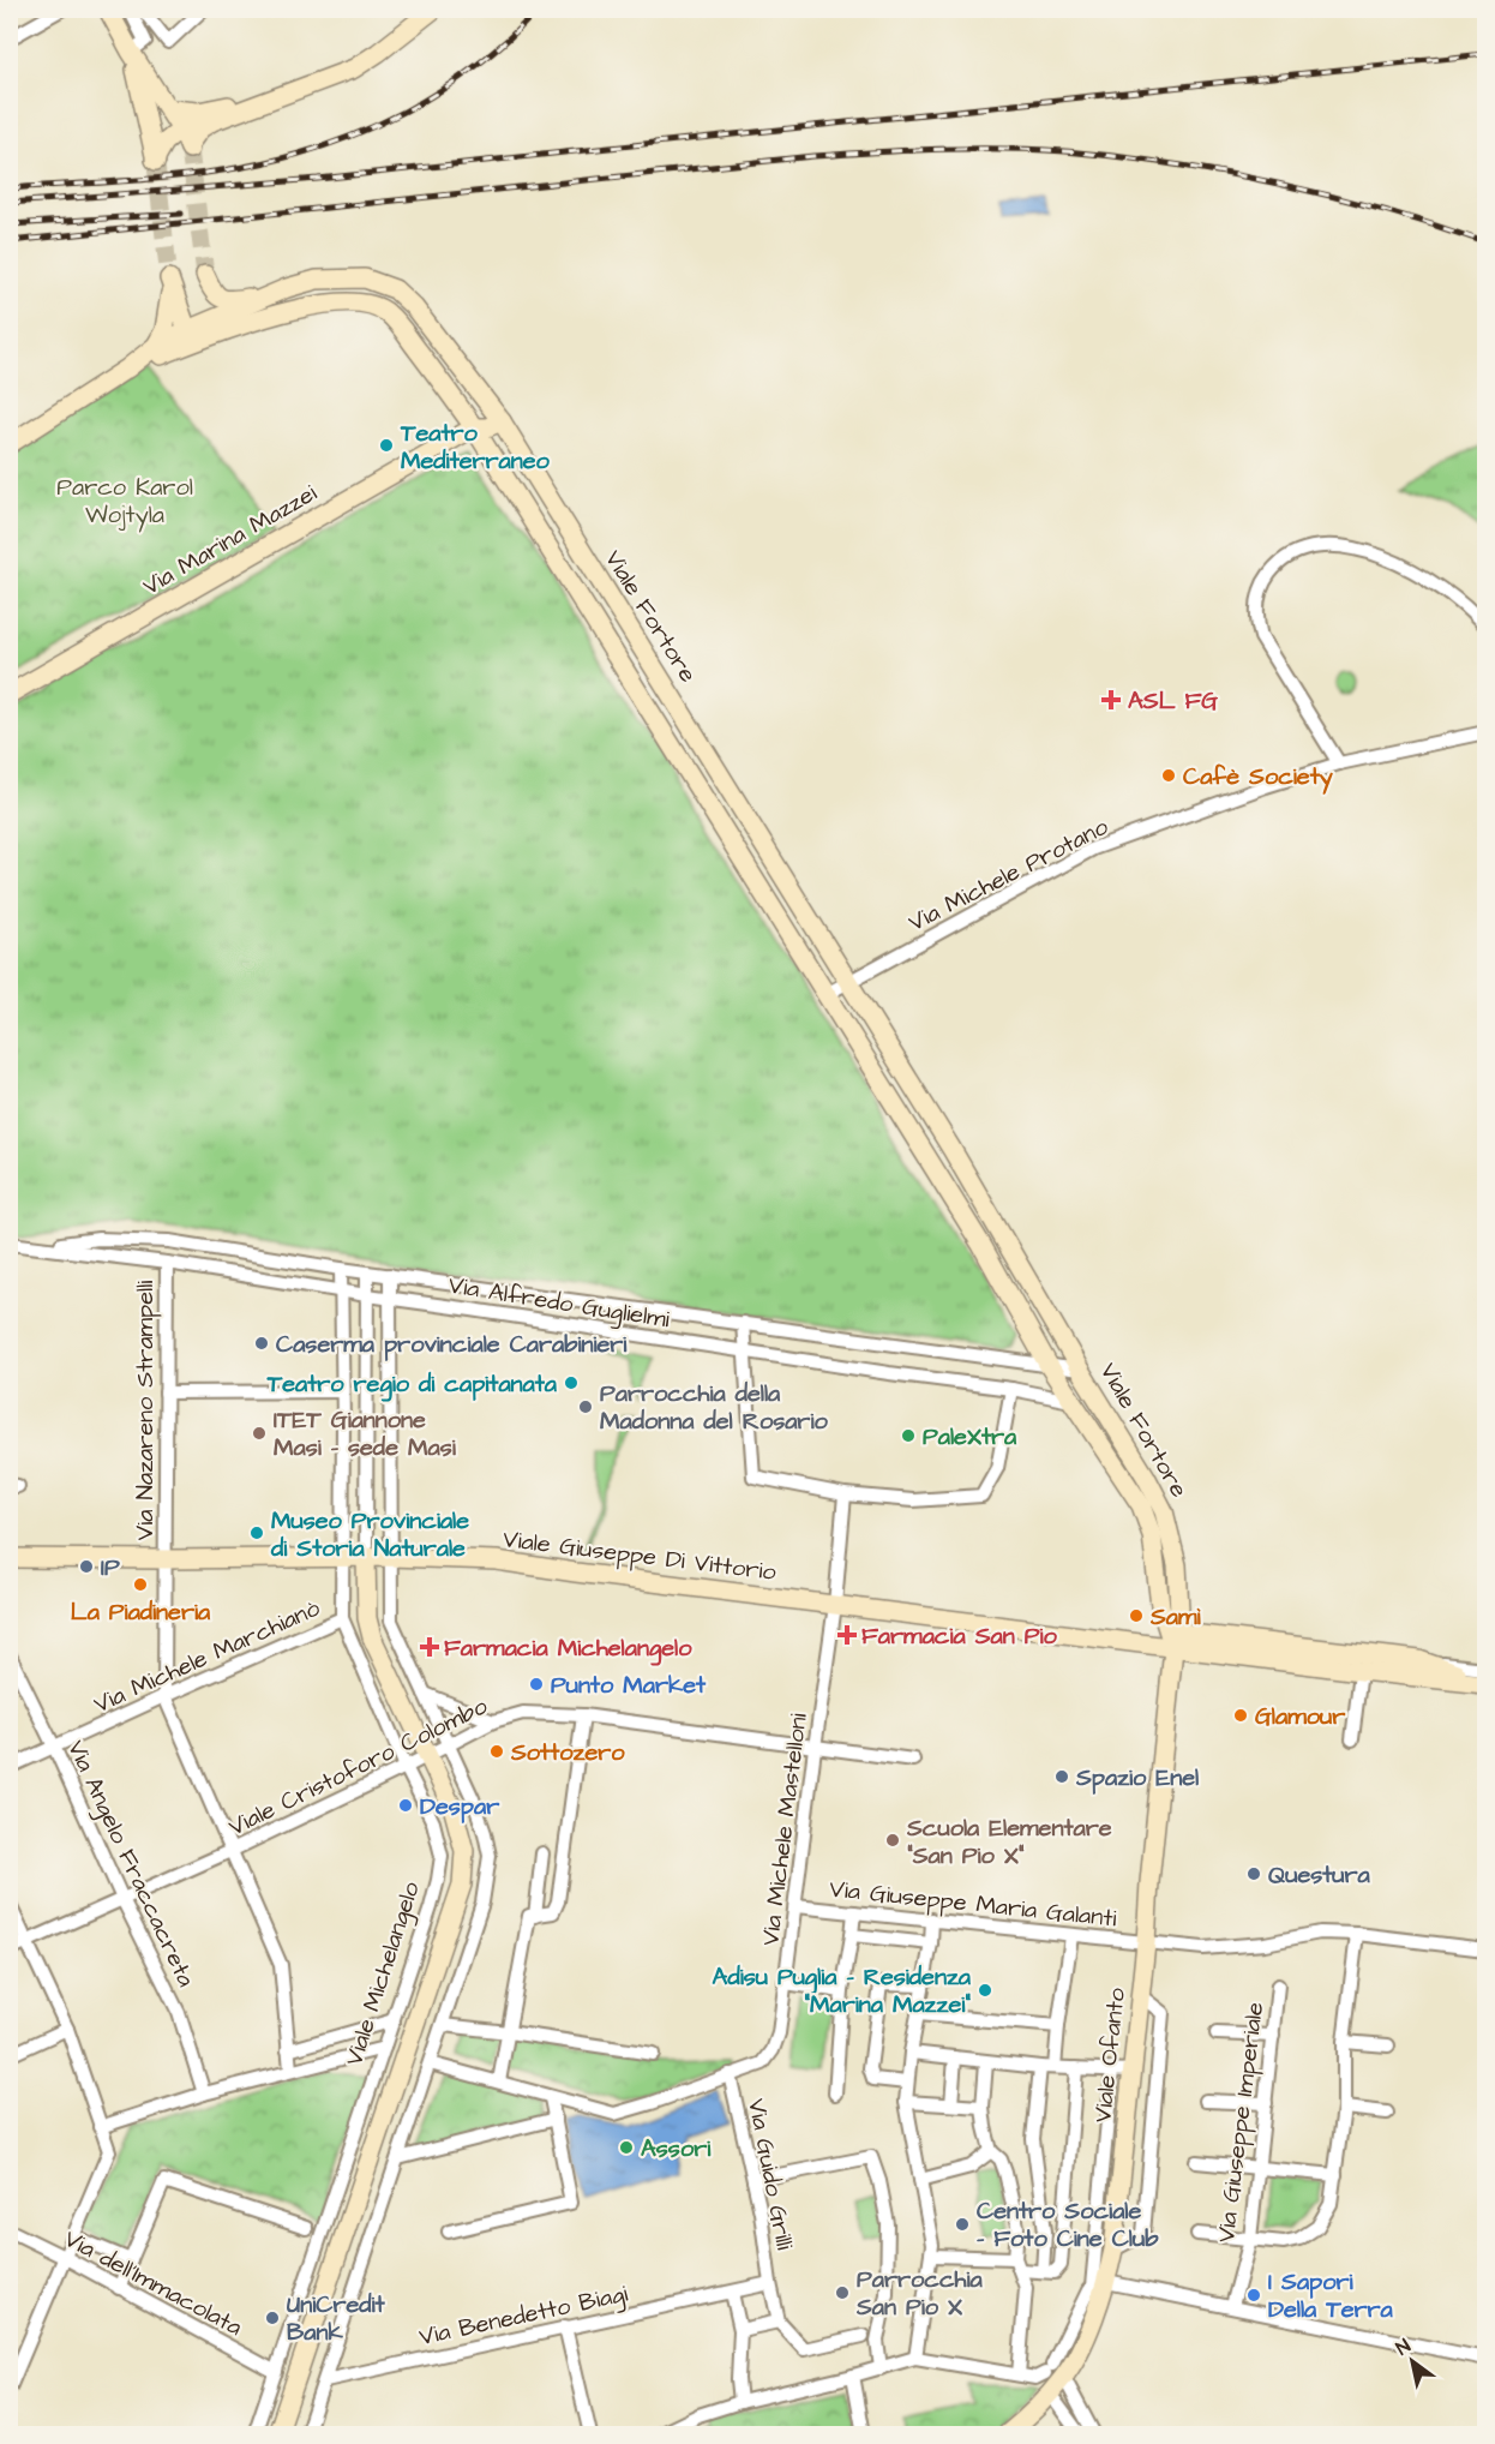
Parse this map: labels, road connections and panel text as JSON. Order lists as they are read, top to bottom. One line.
{"streets":{"main road":["Via Marina Mazzei","Viale Fortore","Viale Giuseppe Di Vittorio","Viale Michelangelo","Viale Ofanto"],"street":["Via Michele Protano","Via Alfredo Guglielmi","Via Nazareno Strampelli","Via Michele Marchianò","Viale Cristoforo Colombo","Via Michele Mastelloni","Via Angelo Fraccacreta","Via Giuseppe Maria Galanti","Via Giuseppe Imperiale","Via Guido Grilli","Via dell'Immacolata","Via Benedetto Biagi"]},"crossings":[["Via Marina Mazzei","Viale Fortore"],["Viale Fortore","Via Michele Protano"],["Viale Fortore","Via Alfredo Guglielmi"],["Viale Fortore","Viale Giuseppe Di Vittorio"],["Viale Fortore","Viale Ofanto"],["Via Alfredo Guglielmi","Via Nazareno Strampelli"],["Via Alfredo Guglielmi","Viale Michelangelo"],["Via Nazareno Strampelli","Viale Giuseppe Di Vittorio"],["Via Nazareno Strampelli","Via Michele Marchianò"],["Viale Giuseppe Di Vittorio","Via Michele Mastelloni"],["Viale Giuseppe Di Vittorio","Viale Michelangelo"],["Viale Giuseppe Di Vittorio","Viale Ofanto"],["Via Michele Marchianò","Via Angelo Fraccacreta"],["Via Michele Marchianò","Viale Michelangelo"],["Viale Cristoforo Colombo","Via Michele Mastelloni"],["Viale Cristoforo Colombo","Via Angelo Fraccacreta"],["Viale Cristoforo Colombo","Viale Michelangelo"],["Via Michele Mastelloni","Via Giuseppe Maria Galanti"],["Via Michele Mastelloni","Via Guido Grilli"],["Via Giuseppe Maria Galanti","Viale Ofanto"],["Viale Michelangelo","Via dell'Immacolata"],["Via Guido Grilli","Via Benedetto Biagi"]],"parks":["Parco Karol Wojtyla"],"places":{"other":["Teatro Mediterraneo","Cafè Society","Caserma provinciale Carabinieri","Teatro regio di capitanata","Parrocchia della Madonna del Rosario","ITET Giannone Masi - sede Masi","PaleXtra","Museo Provinciale di Storia Naturale","IP","La Piadineria","Samì","Punto Market","Glamour","Sottozero","Spazio Enel","Despar","Scuola Elementare \"San Pio X\"","Questura","Adisu Puglia - Residenza \"Marina Mazzei\"","Assori","Centro Sociale - Foto Cine Club","Parrocchia San Pio X","I Sapori Della Terra","UniCredit Bank"],"health":["ASL FG","Farmacia San Pio","Farmacia Michelangelo"]},"north":"top left"}
